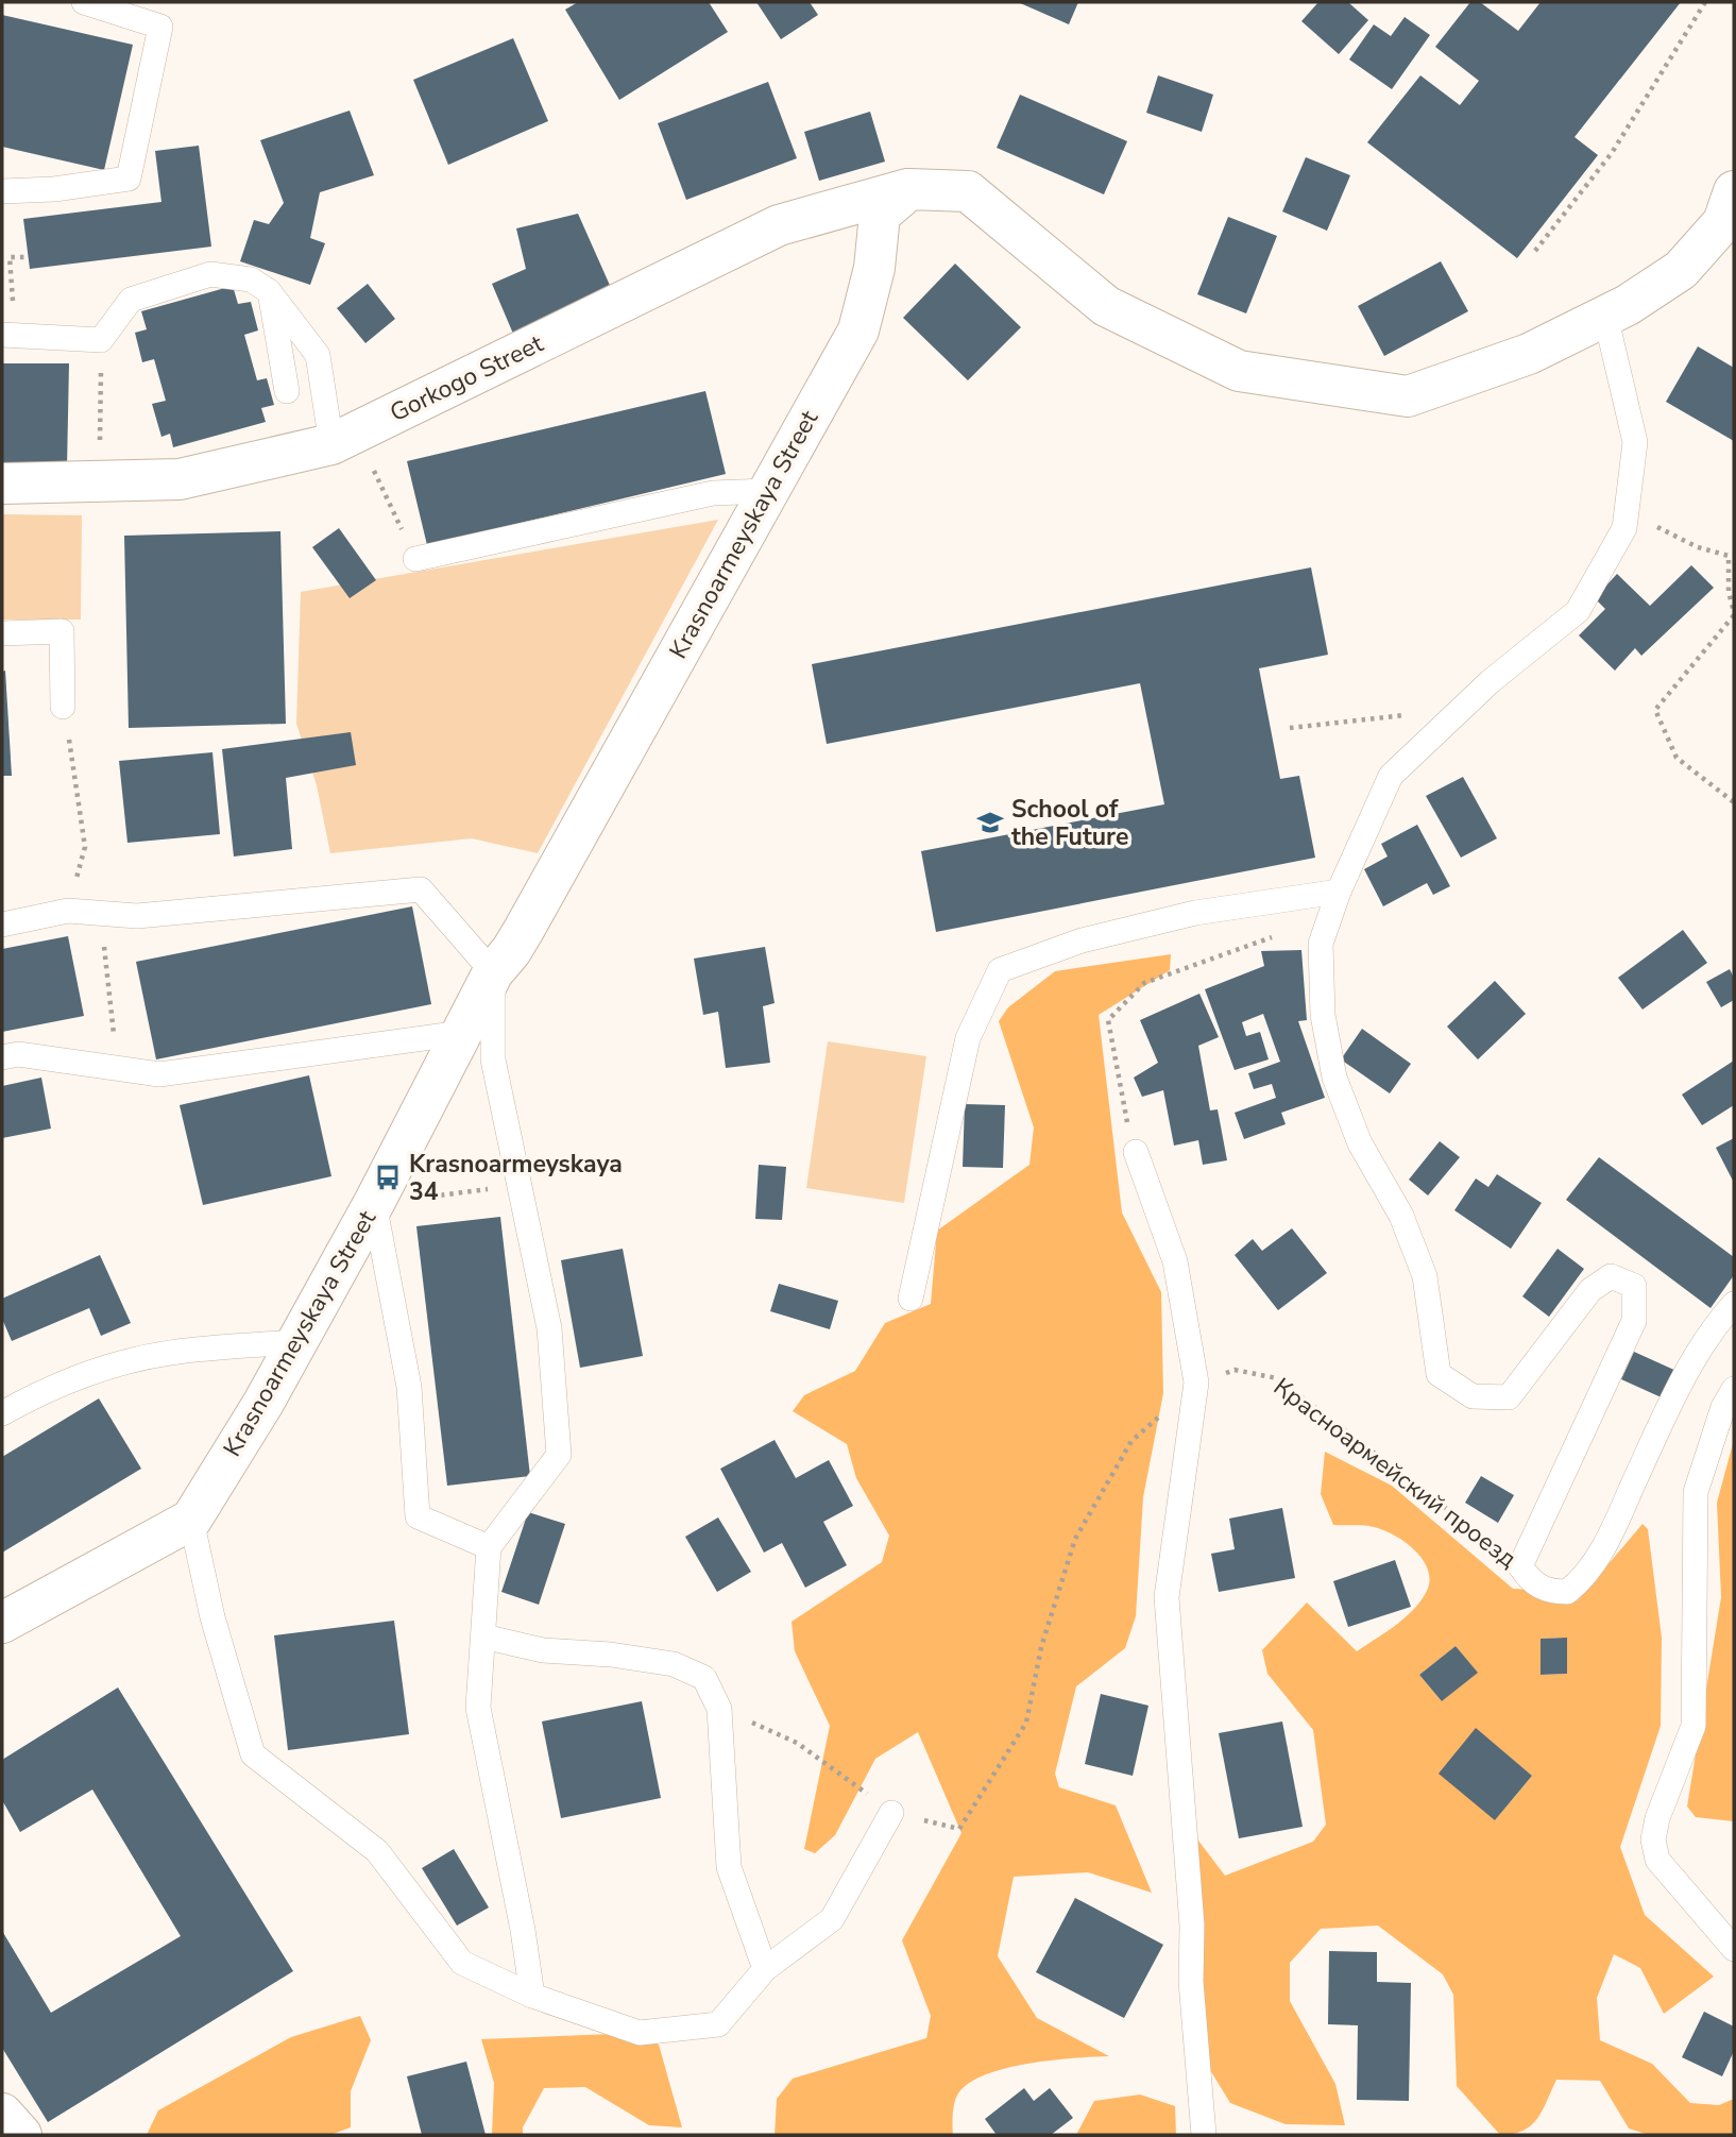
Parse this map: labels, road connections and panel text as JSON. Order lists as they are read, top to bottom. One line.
{"streets":{"street":["Gorkogo Street","Krasnoarmeyskaya Street"],"lane":["Красноармейский проезд"]},"crossings":[["Gorkogo Street","Krasnoarmeyskaya Street"]],"places":{"school or university":["School of the Future"],"bus stop":["Krasnoarmeyskaya 34"]}}
